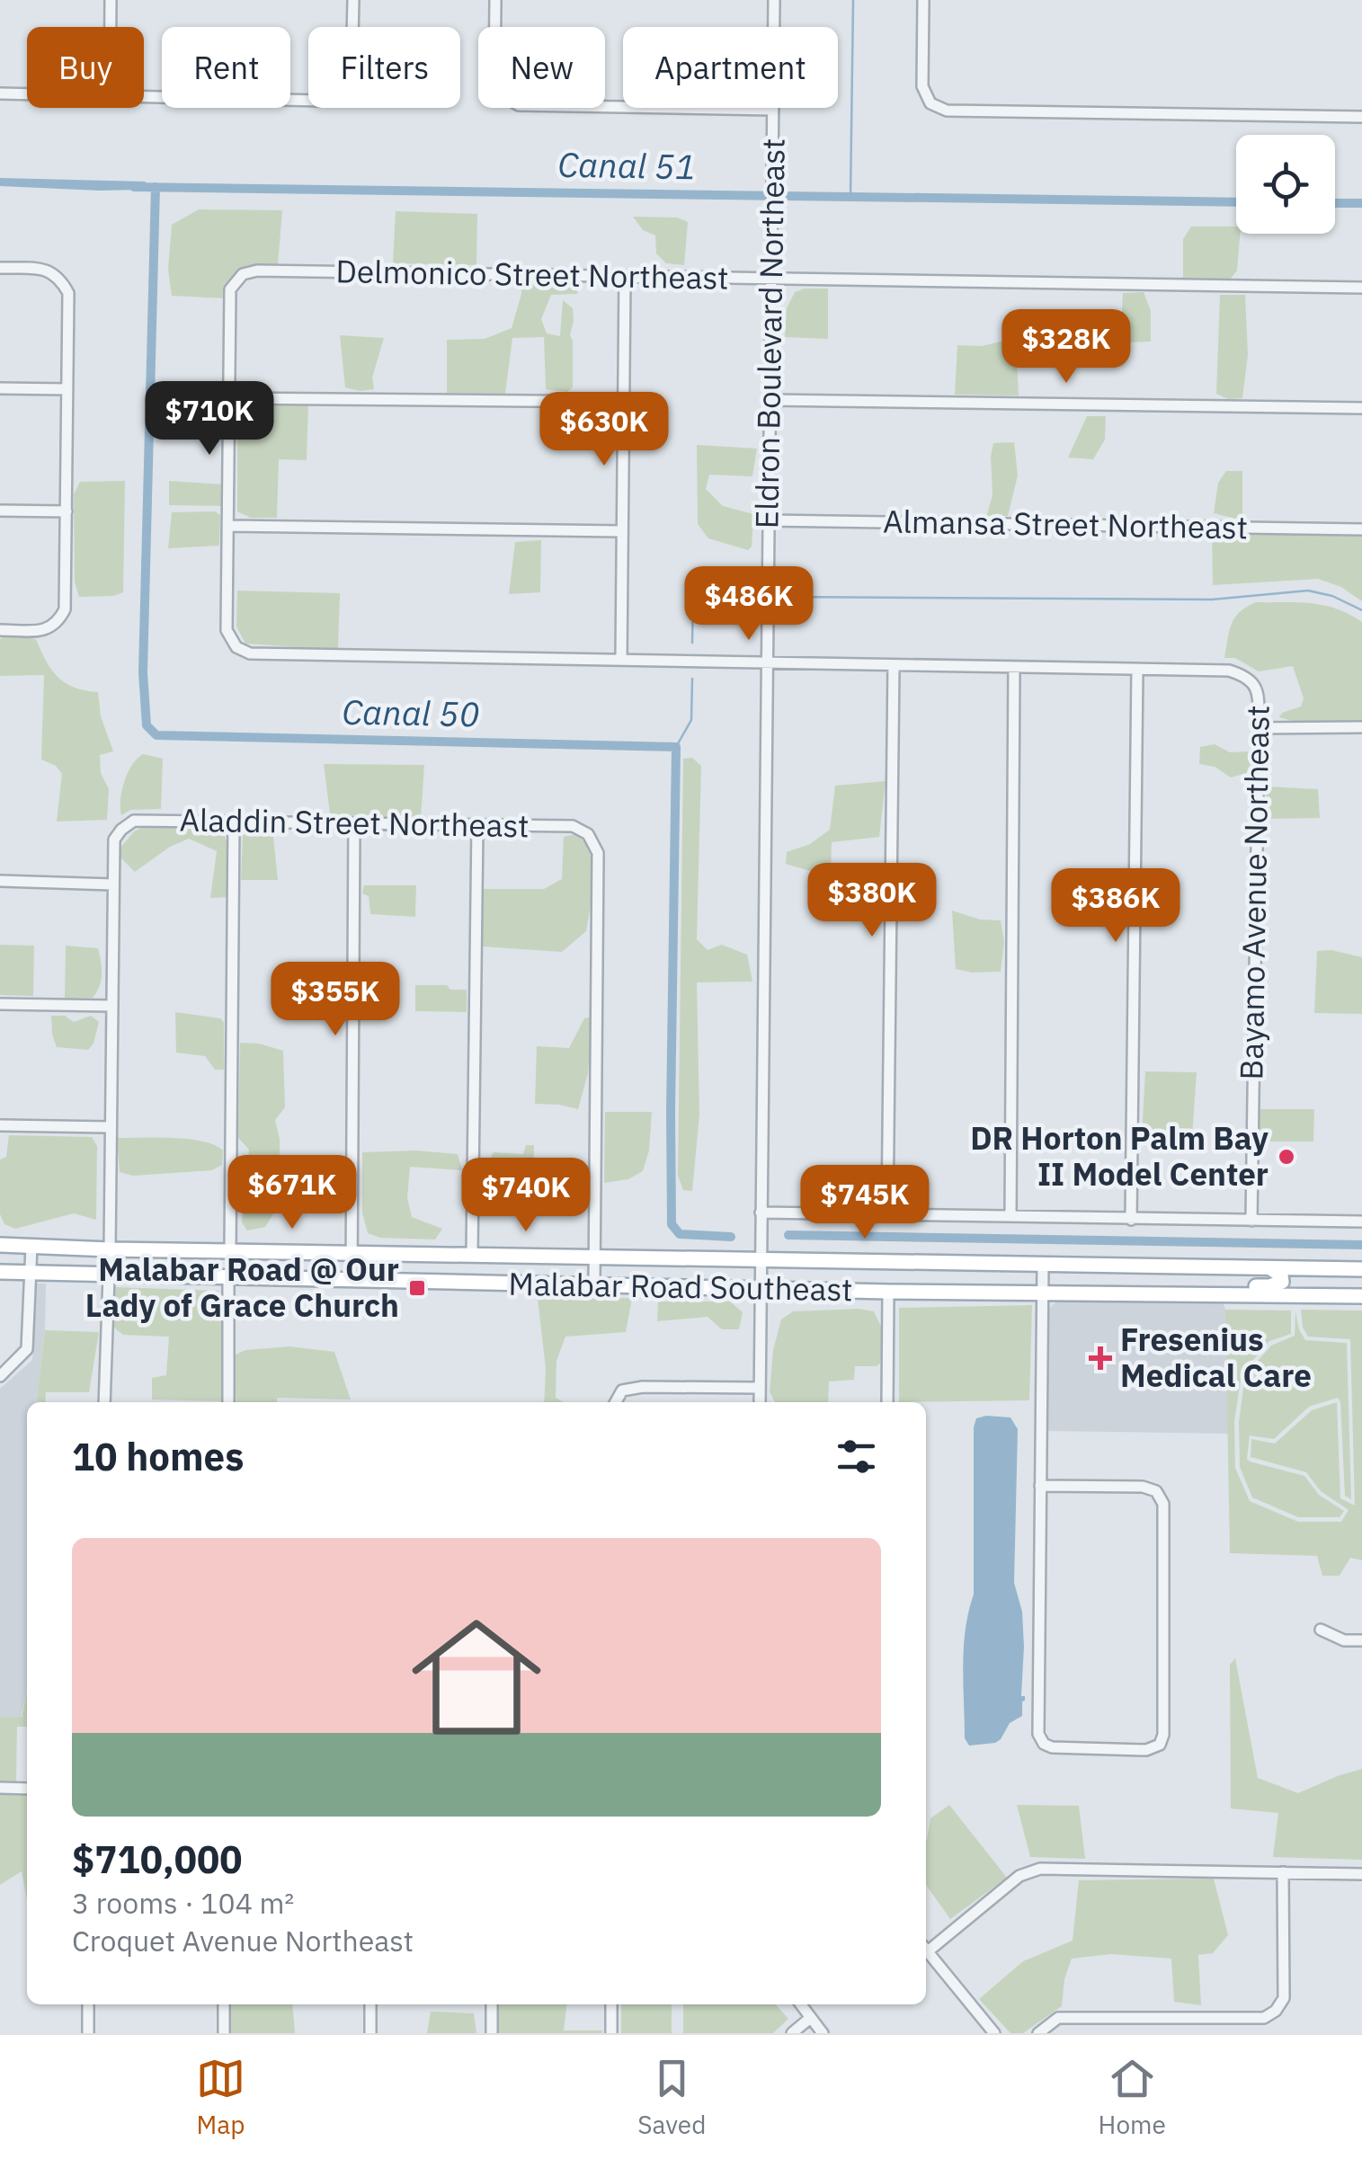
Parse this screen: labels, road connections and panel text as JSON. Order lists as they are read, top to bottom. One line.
{"streets":{"main road":["Malabar Road Southeast"],"street":["Delmonico Street Northeast","Eldron Boulevard Northeast","Almansa Street Northeast","Aladdin Street Northeast","Bayamo Avenue Northeast"]},"crossings":[["Delmonico Street Northeast","Eldron Boulevard Northeast"],["Eldron Boulevard Northeast","Almansa Street Northeast"],["Eldron Boulevard Northeast","Malabar Road Southeast"],["Aladdin Street Northeast","Malabar Road Southeast"]],"water":["Canal 51","Canal 50"],"places":{"other":["DR Horton Palm Bay II Model Center"],"transit":["Malabar Road @ Our Lady of Grace Church"],"health":["Fresenius Medical Care"]},"page":{"chip":["Buy","Rent","Filters","New","Apartment"],"price":["$328K","$710K","$630K","$486K","$380K","$386K","$355K","$671K","$740K","$745K"],"heading":"10 homes","list":[{"name":"$710,000","note":"3 rooms · 104 m² · Croquet Avenue Northeast"}],"tabs":["Map","Saved","Home"]}}
